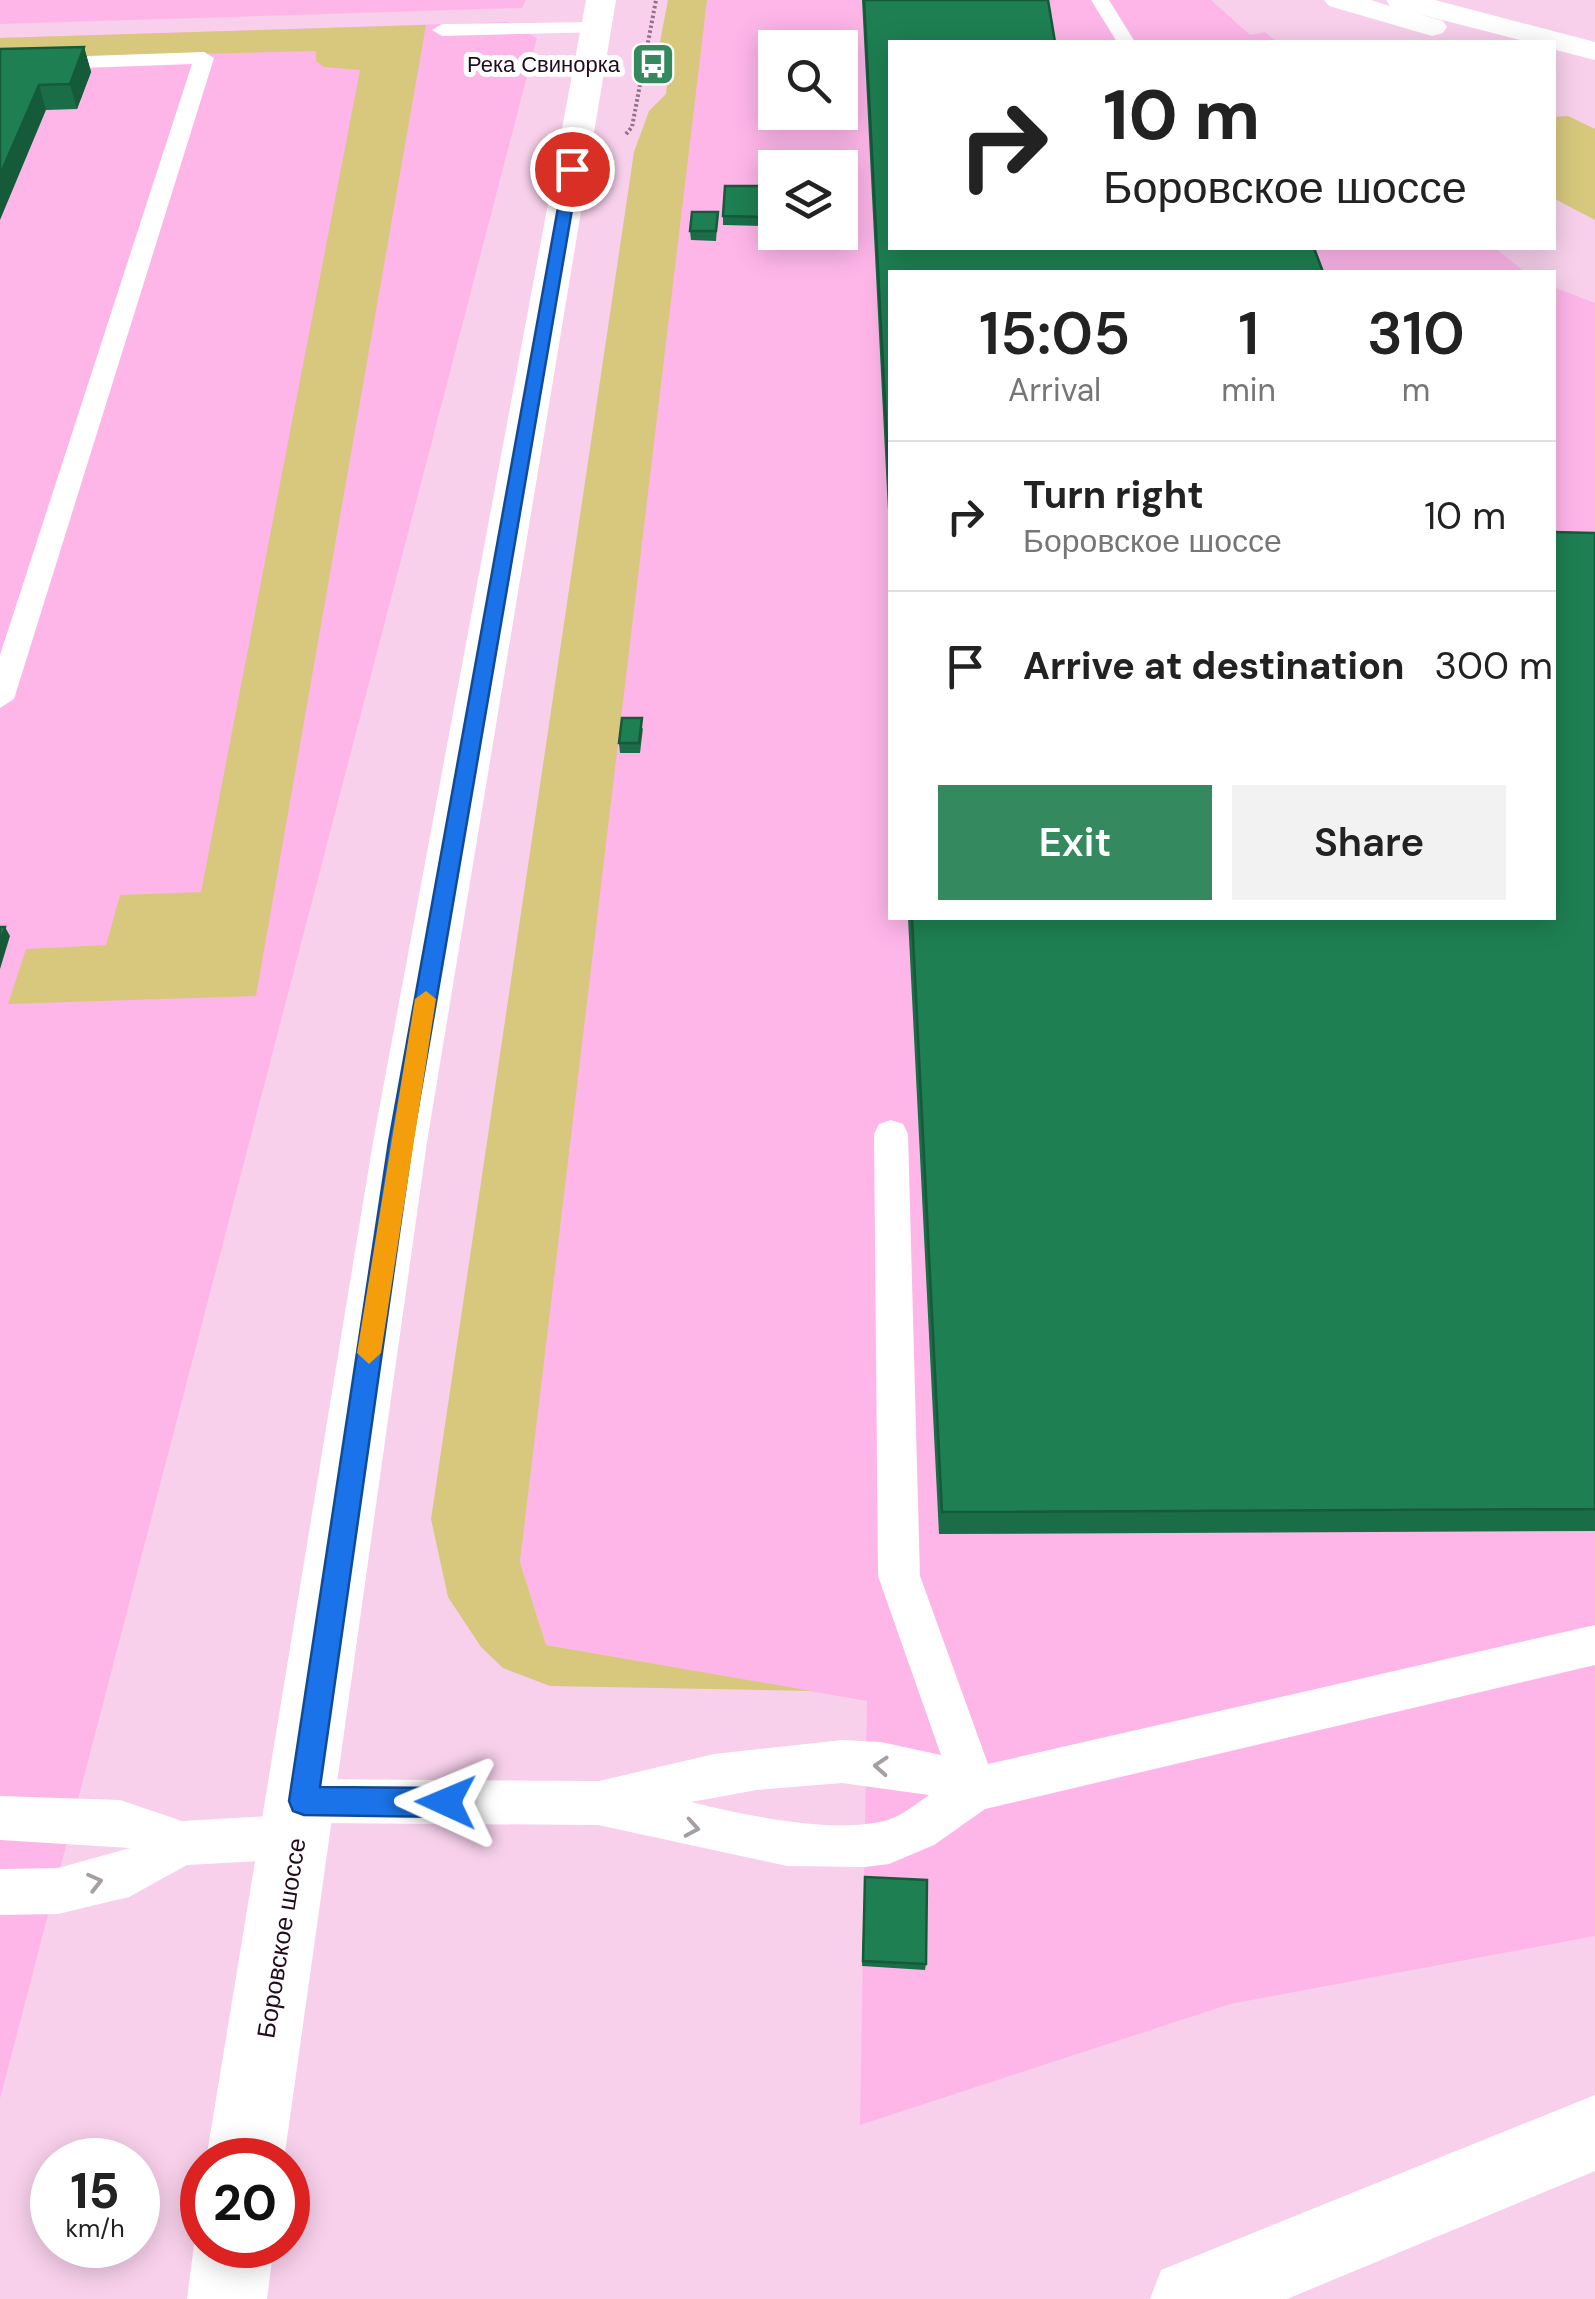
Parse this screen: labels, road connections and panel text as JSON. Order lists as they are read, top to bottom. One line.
{"streets":{"main road":["Боровское шоссе"]},"places":{"bus stop":["Река Свинорка"]},"page":{"turn":["10 m","Боровское шоссе"],"eta":["15:05","Arrival","1","min","310","m"],"list":[{"name":"Turn right","note":"Боровское шоссе","value":"10 m"},{"name":"Arrive at destination","value":"300 m"}],"buttons":["Exit","Share"],"speed":"15 km/h","limit":"20"}}
